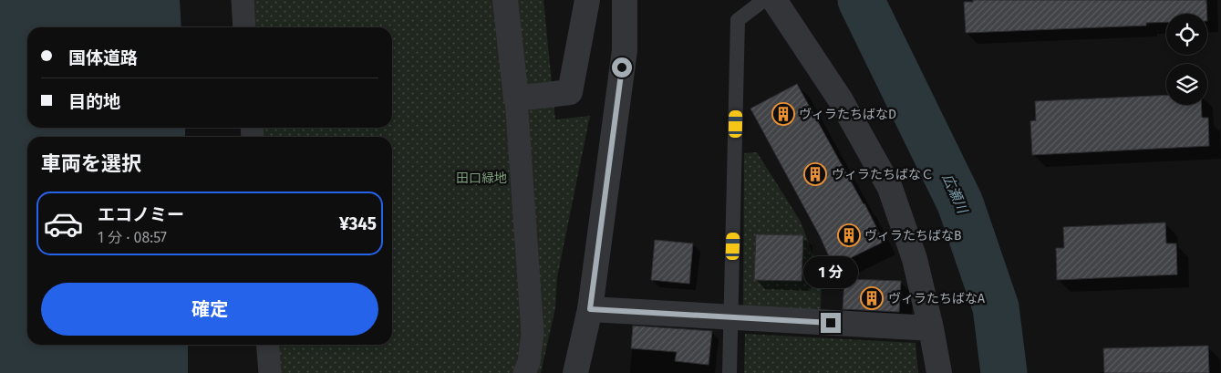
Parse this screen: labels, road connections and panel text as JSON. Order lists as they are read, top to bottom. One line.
{"water":["広瀬川"],"parks":["田口緑地"],"places":{"building":["ヴィラたちばなD","ヴィラたちばなＣ","ヴィラたちばなB","ヴィラたちばなA"]},"page":{"banner":["国体道路","目的地"],"heading":"車両を選択","list":[{"name":"エコノミー","note":"1 分 · 08:57","value":"¥345"}],"bubble":"1 分","buttons":"確定"}}
